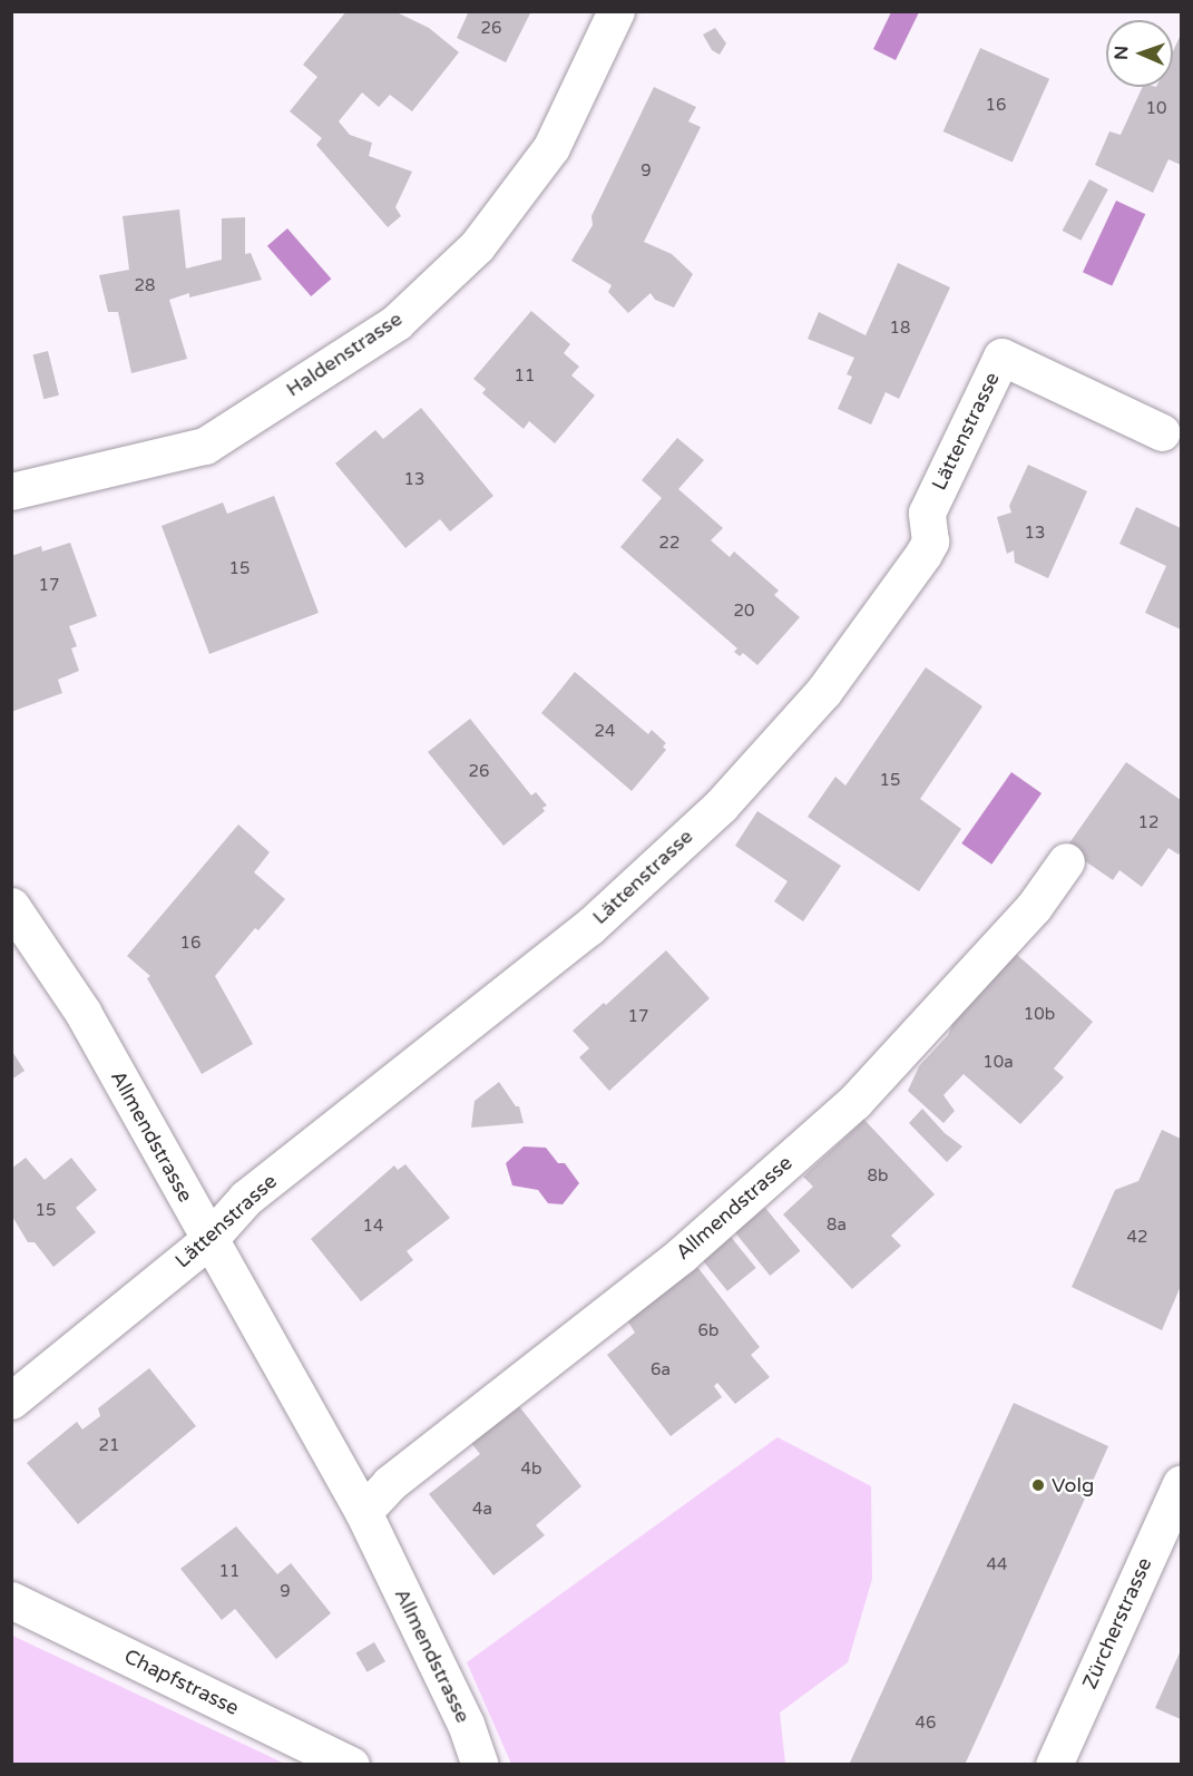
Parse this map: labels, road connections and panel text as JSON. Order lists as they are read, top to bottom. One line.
{"streets":{"street":["Haldenstrasse","Lättenstrasse","Allmendstrasse","Zürcherstrasse","Chapfstrasse"]},"crossings":[["Lättenstrasse","Allmendstrasse"]],"places":["Volg"],"house_numbers":["26","16","10","9","28","18","11","13","13","22","15","17","20","24","26","15","12","16","10b","17","10a","8b","15","8a","14","42","6b","6a","21","4b","4a","44","11","9","46"],"north":"left"}
